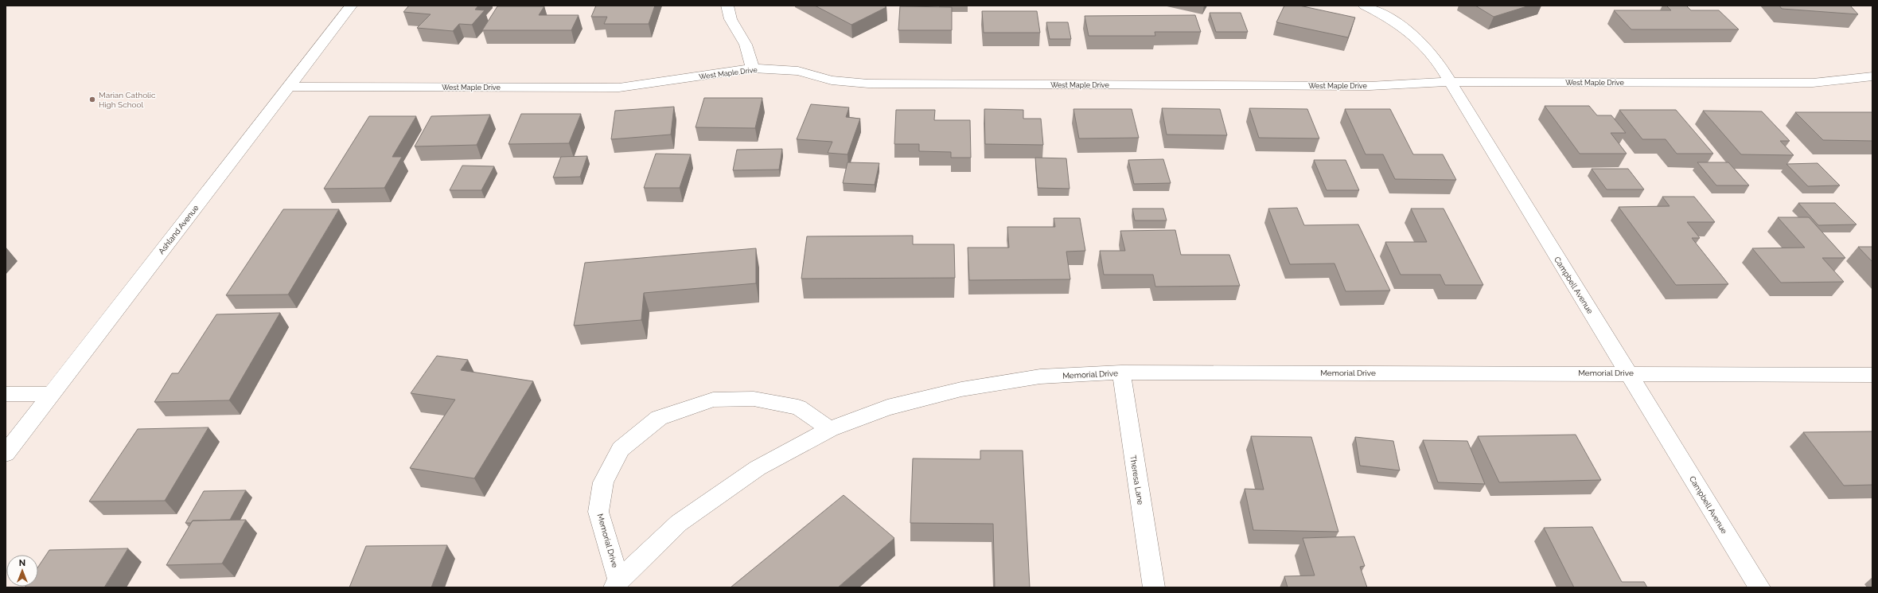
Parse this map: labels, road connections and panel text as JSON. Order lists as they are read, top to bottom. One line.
{"streets":{"street":["West Maple Drive","Ashland Avenue","Campbell Avenue","Memorial Drive","Theresa Lane"]},"crossings":[["West Maple Drive","Ashland Avenue"],["West Maple Drive","Campbell Avenue"],["Campbell Avenue","Memorial Drive"],["Memorial Drive","Theresa Lane"]],"places":["Marian Catholic High School"],"north":"top"}
